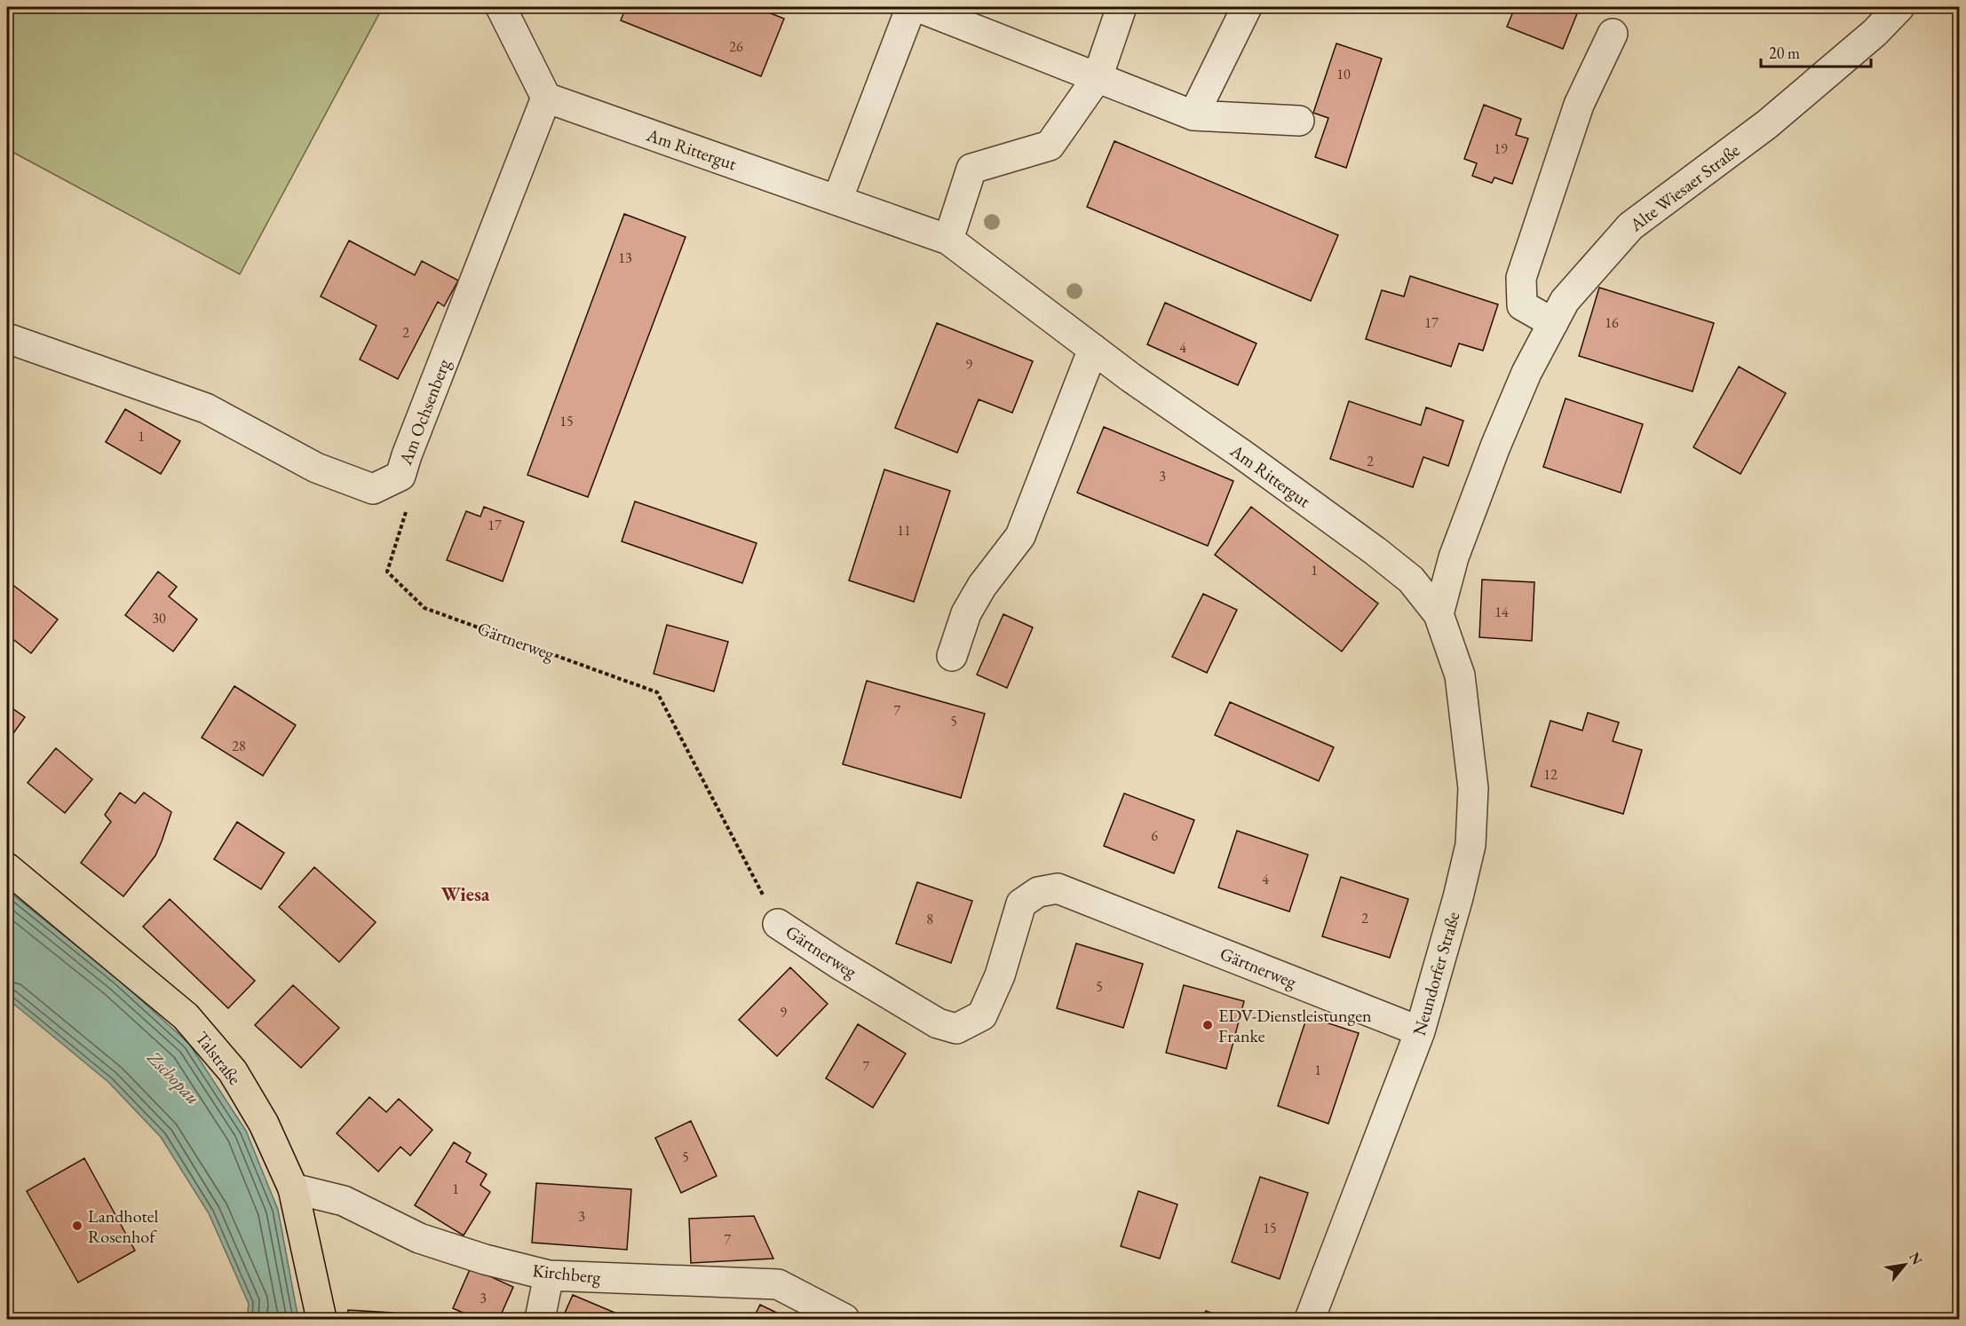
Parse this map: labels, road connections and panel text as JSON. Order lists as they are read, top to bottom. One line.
{"streets":{"main road":["Talstraße"],"street":["Am Rittergut","Alte Wiesaer Straße","Am Ochsenberg","Gärtnerweg","Neundorfer Straße","Kirchberg"]},"crossings":[["Am Rittergut","Alte Wiesaer Straße"],["Am Rittergut","Am Ochsenberg"],["Am Rittergut","Neundorfer Straße"],["Alte Wiesaer Straße","Neundorfer Straße"],["Gärtnerweg","Neundorfer Straße"],["Talstraße","Kirchberg"]],"districts":["Wiesa"],"water":["Zschopau"],"places":["EDV-Dienstleistungen Franke","Landhotel Rosenhof"],"house_numbers":["26","10","19","13","17","16","2","4","9","15","1","2","3","17","11","1","14","30","7","5","28","12","6","4","2","8","5","9","7","1","5","1","3","15","7","3"],"scale_bar":"20 m","north":"top right"}
